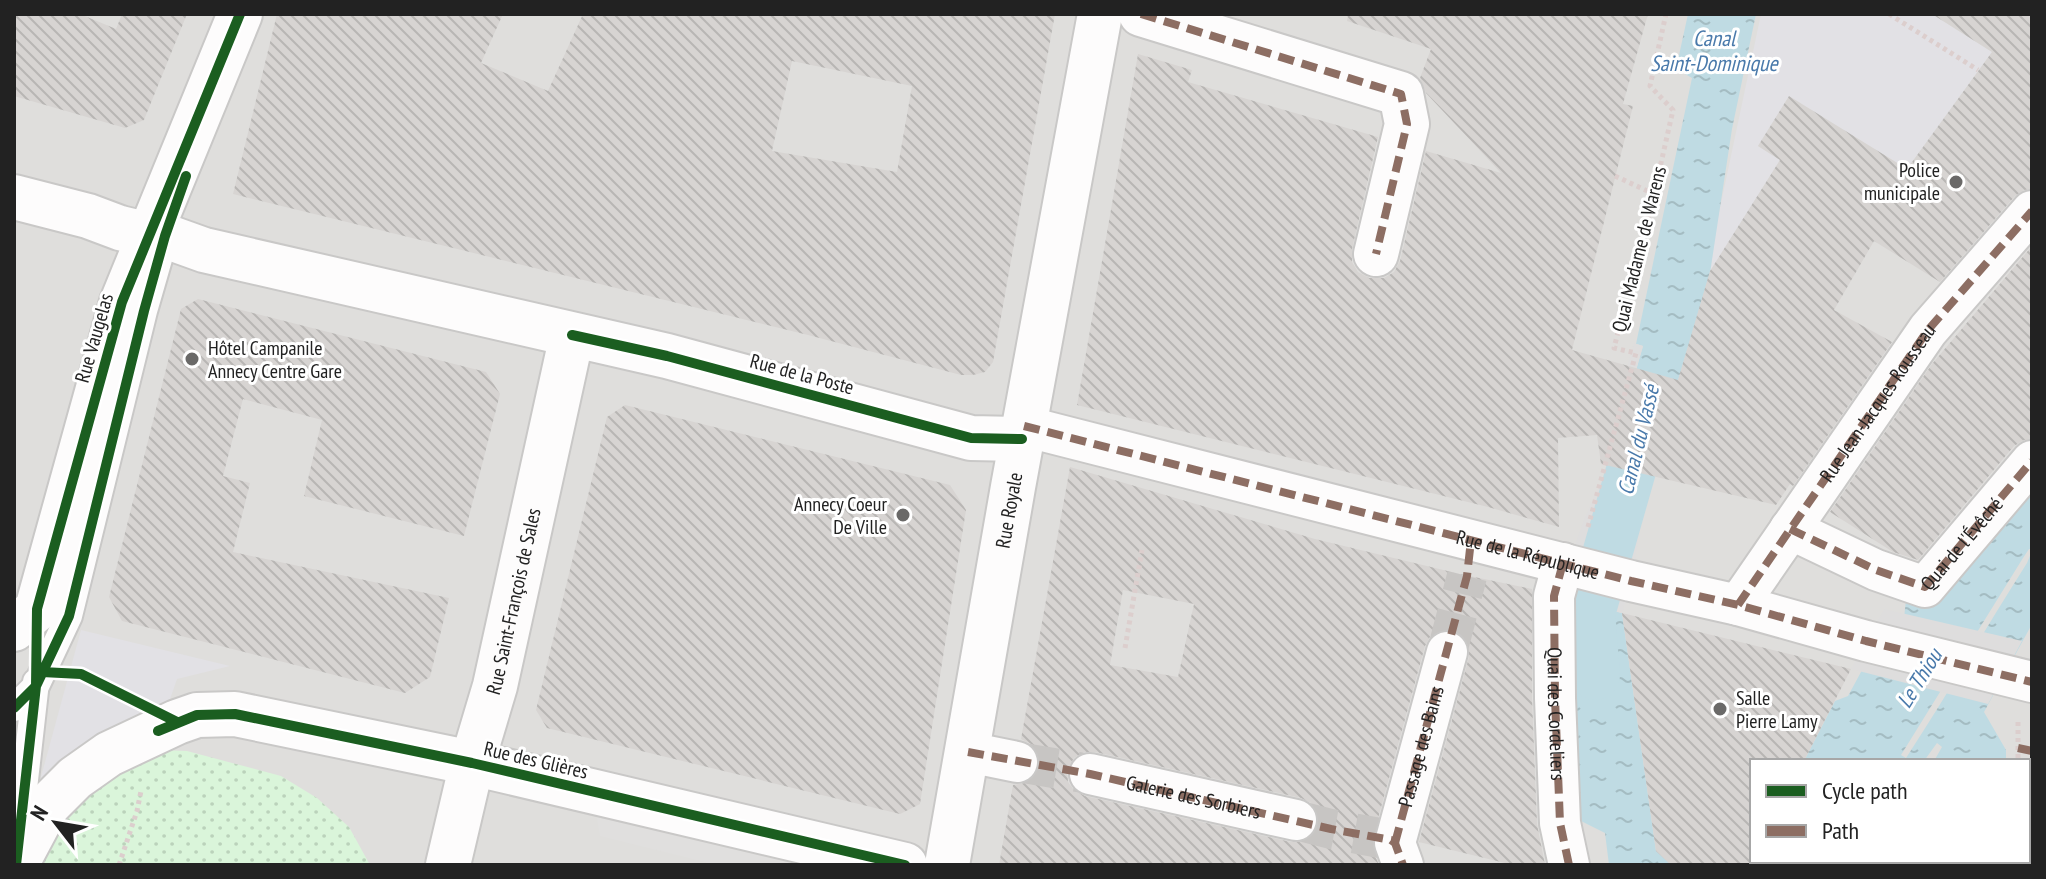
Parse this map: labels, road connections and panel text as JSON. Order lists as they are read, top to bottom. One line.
{"streets":{"street":["Rue Vaugelas","Rue de la Poste","Rue Jean-Jacques Rousseau","Rue Royale","Quai de l'Évêché","Rue de la République","Rue Saint-François de Sales","Quai des Cordeliers","Passage des Bains","Rue des Glières","Galerie des Sorbiers"],"path":["Quai Madame de Warens"]},"crossings":[["Quai Madame de Warens","Rue de la République"],["Quai Madame de Warens","Quai des Cordeliers"],["Rue Vaugelas","Rue de la Poste"],["Rue Vaugelas","Rue des Glières"],["Rue de la Poste","Rue Royale"],["Rue de la Poste","Rue de la République"],["Rue de la Poste","Rue Saint-François de Sales"],["Rue Jean-Jacques Rousseau","Quai de l'Évêché"],["Rue Jean-Jacques Rousseau","Rue de la République"],["Rue Royale","Rue de la République"],["Rue de la République","Quai des Cordeliers"],["Rue Saint-François de Sales","Rue des Glières"]],"water":["Canal Saint-Dominique","Canal du Vassé","Le Thiou"],"places":["Police municipale","Hôtel Campanile Annecy Centre Gare","Annecy Coeur De Ville","Salle Pierre Lamy"],"legend":["Cycle path","Path"],"north":"top left"}
